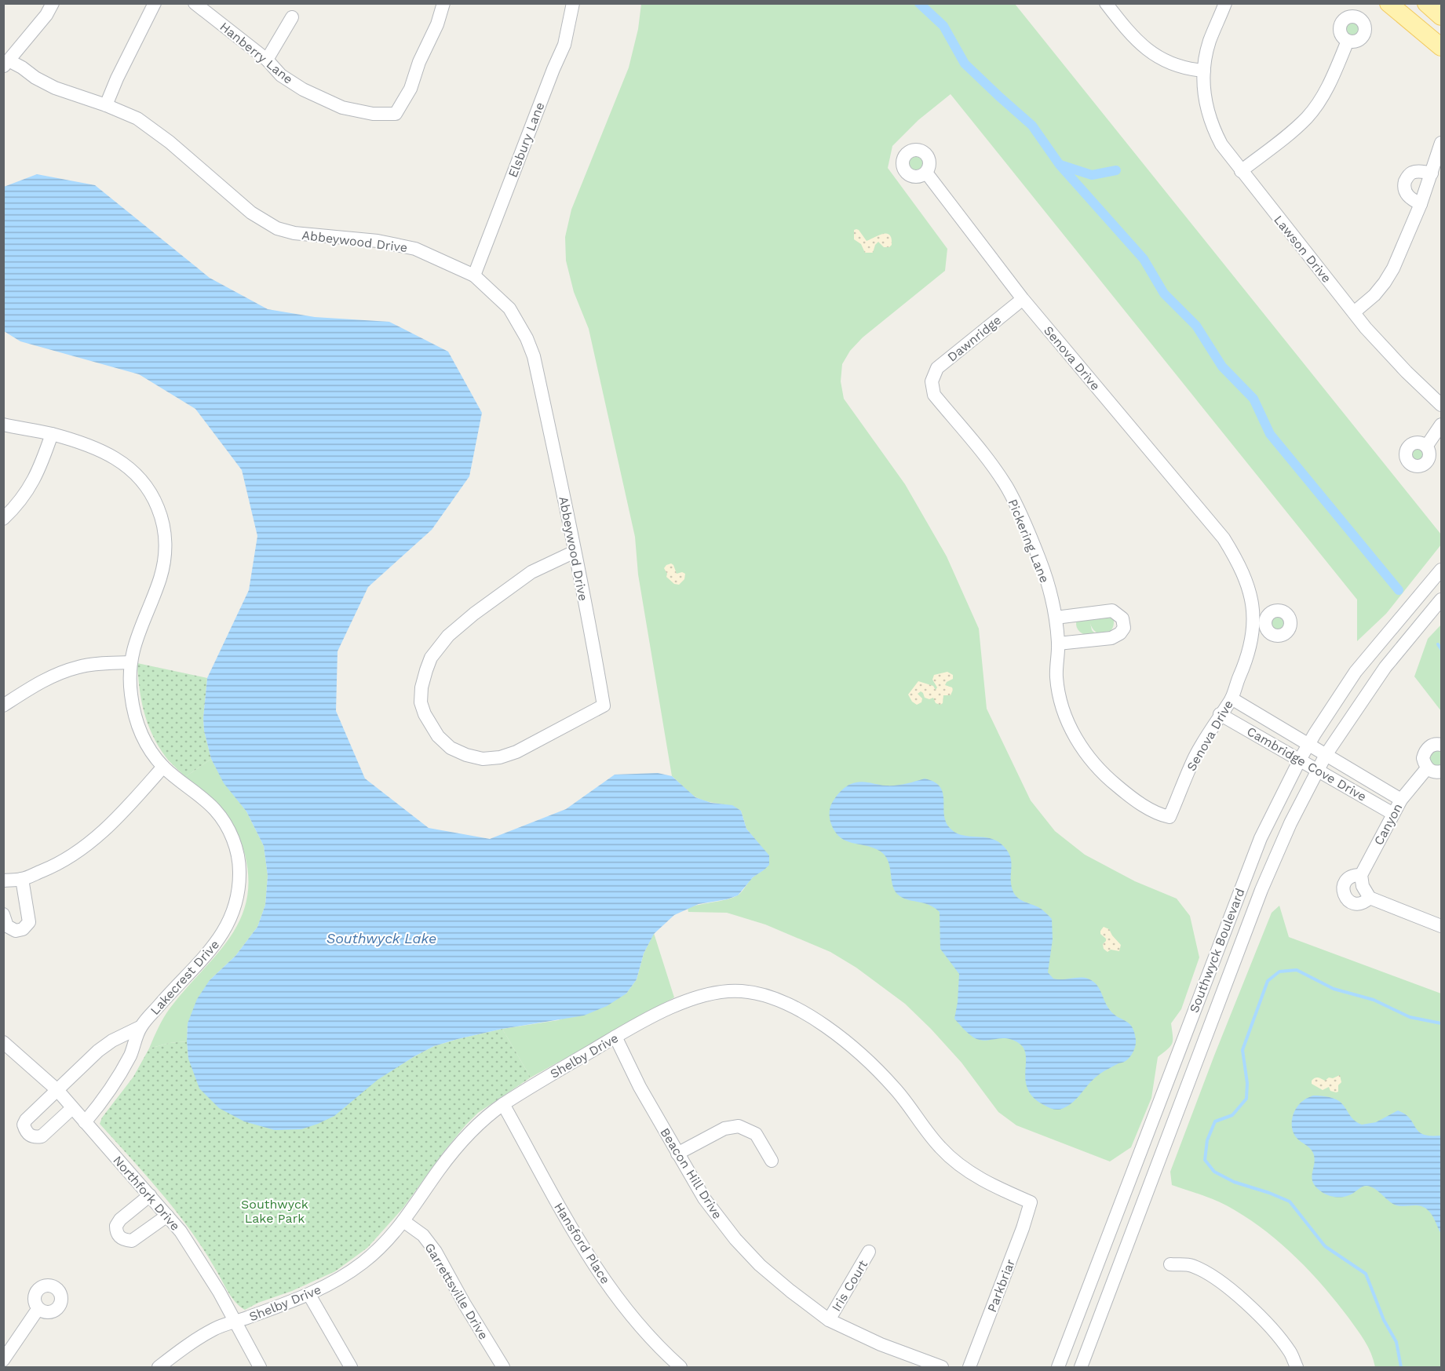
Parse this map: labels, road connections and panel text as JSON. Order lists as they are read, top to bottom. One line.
{"streets":{"street":["Hanberry Lane","Elsbury Lane","Abbeywood Drive","Lawson Drive","Dawnridge","Senova Drive","Pickering Lane","Cambridge Cove Drive","Canyon","Southwyck Boulevard","Lakecrest Drive","Shelby Drive","Beacon Hill Drive","Northfork Drive","Hansford Place","Iris Court","Parkbriar","Garrettsville Drive"]},"crossings":[["Elsbury Lane","Abbeywood Drive"],["Dawnridge","Senova Drive"],["Dawnridge","Pickering Lane"],["Senova Drive","Pickering Lane"],["Senova Drive","Cambridge Cove Drive"],["Cambridge Cove Drive","Canyon"],["Cambridge Cove Drive","Southwyck Boulevard"],["Lakecrest Drive","Northfork Drive"],["Shelby Drive","Beacon Hill Drive"],["Shelby Drive","Northfork Drive"],["Shelby Drive","Hansford Place"],["Shelby Drive","Parkbriar"],["Shelby Drive","Garrettsville Drive"],["Beacon Hill Drive","Iris Court"]],"water":["Southwyck Lake"],"parks":["Southwyck Lake Park"]}
